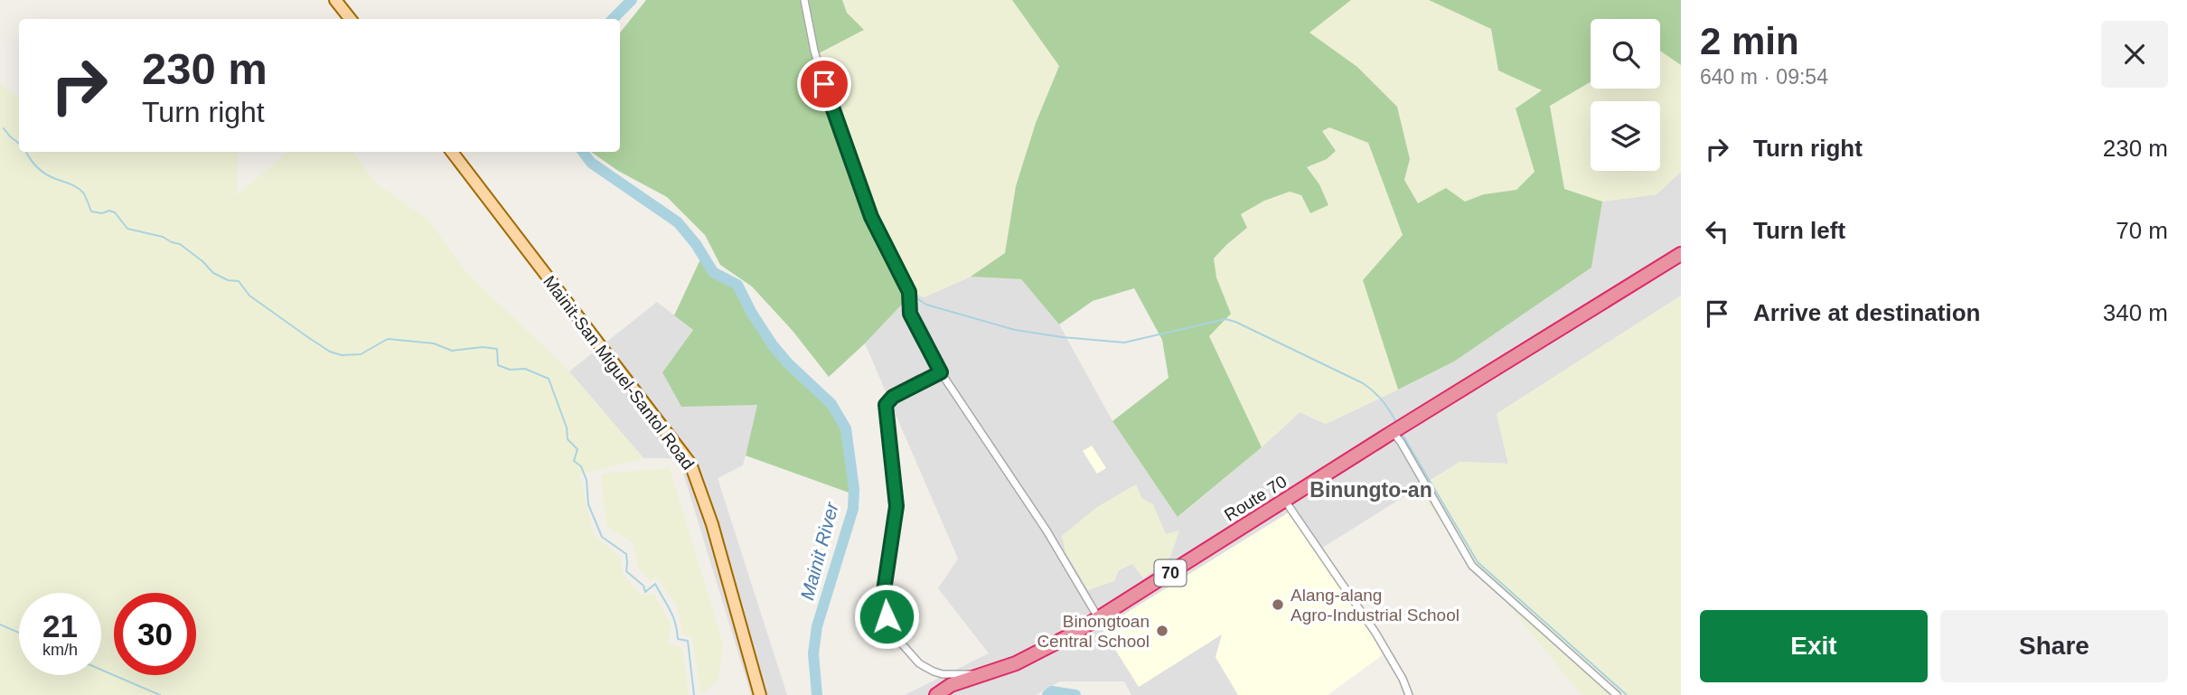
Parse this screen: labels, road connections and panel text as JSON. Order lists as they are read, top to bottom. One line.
{"streets":{"highway":["Route 70","70"],"main road":["Mainit-San Miguel-Santol Road"]},"districts":["Binungto-an"],"water":["Mainit River"],"places":["Alang-alang Agro-Industrial School","Binongtoan Central School"],"page":{"heading":["2 min","640 m · 09:54"],"turn":["230 m","Turn right"],"list":[{"name":"Turn right","value":"230 m"},{"name":"Turn left","value":"70 m"},{"name":"Arrive at destination","value":"340 m"}],"speed":"21 km/h","limit":"30","buttons":["Exit","Share"]}}
